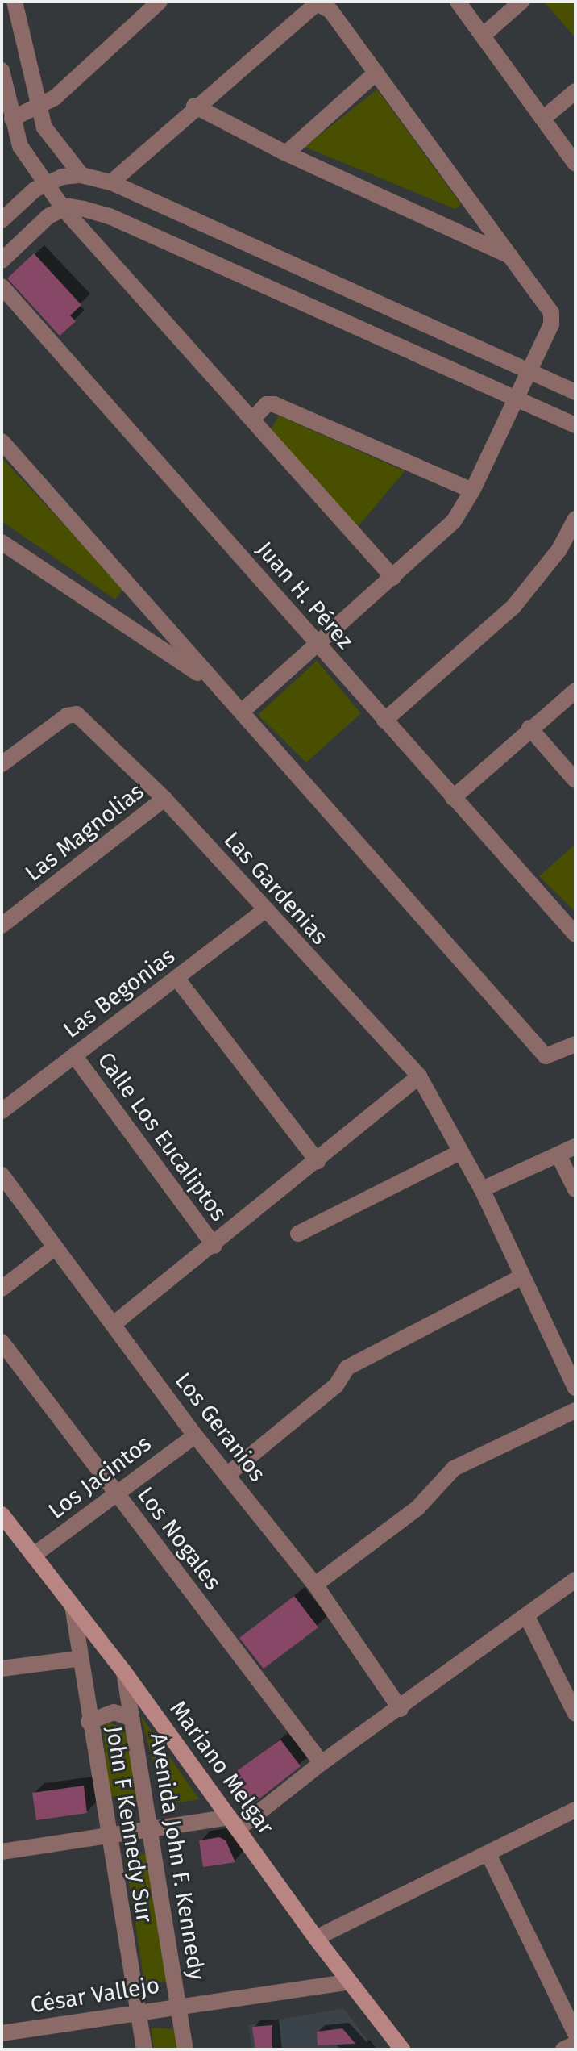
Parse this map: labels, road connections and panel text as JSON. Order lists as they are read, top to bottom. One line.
{"streets":{"main road":["Mariano Melgar"],"street":["Juan H. Pérez","Las Magnolias","Las Gardenias","Las Begonias","Calle Los Eucaliptos","Los Geranios","Los Jacintos","Los Nogales","John F Kennedy Sur","Avenida John F. Kennedy","César Vallejo"]},"crossings":[["Las Magnolias","Las Gardenias"],["Las Gardenias","Las Begonias"],["Las Begonias","Calle Los Eucaliptos"],["Los Geranios","Los Jacintos"],["Los Jacintos","Los Nogales"],["Los Jacintos","Mariano Melgar"],["Mariano Melgar","John F Kennedy Sur"],["Mariano Melgar","Avenida John F. Kennedy"],["Mariano Melgar","César Vallejo"],["John F Kennedy Sur","César Vallejo"],["Avenida John F. Kennedy","César Vallejo"]]}
